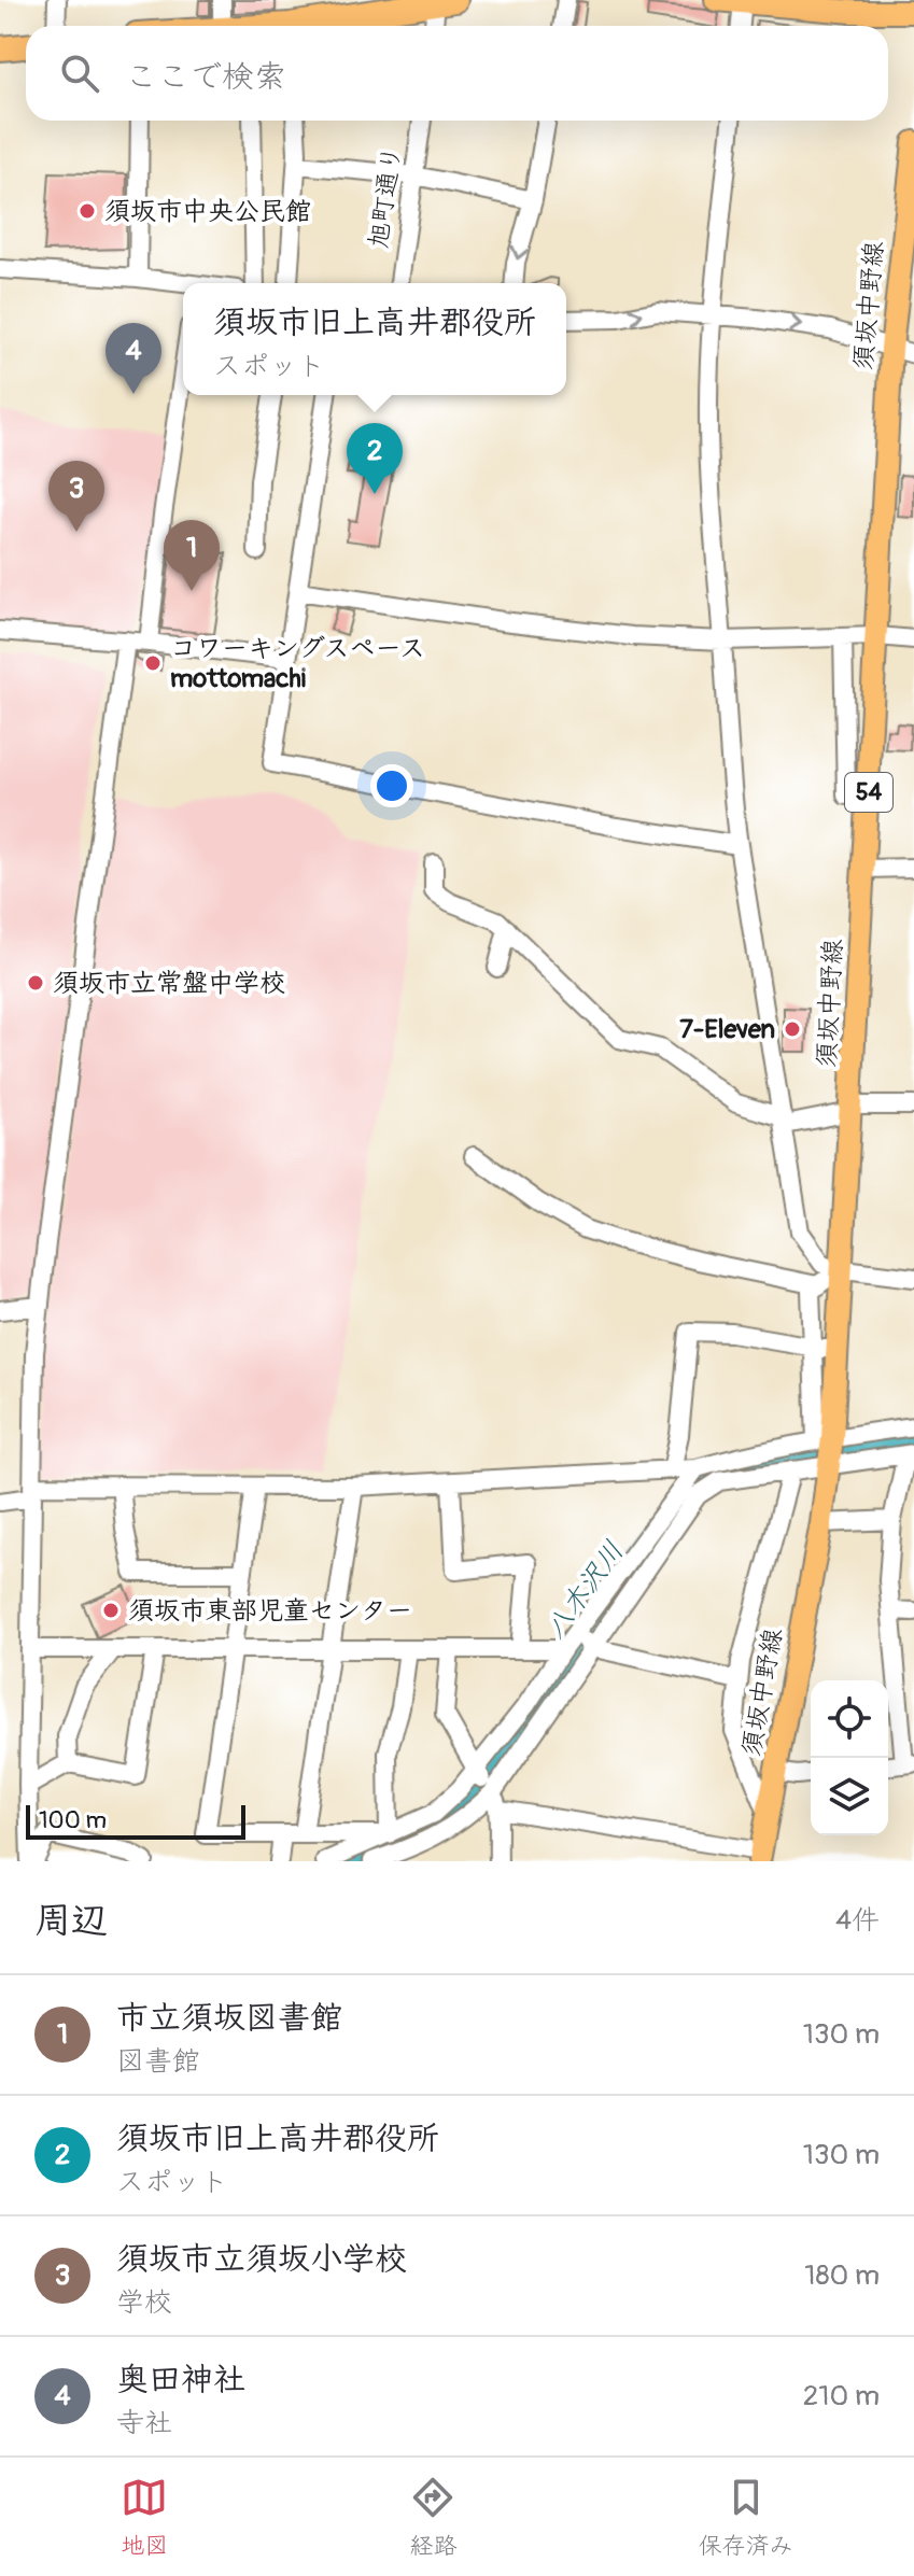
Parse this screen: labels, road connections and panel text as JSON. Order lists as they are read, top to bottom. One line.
{"streets":{"main road":["須坂中野線","54"],"street":["旭町通り"]},"water":["八木沢川"],"places":["須坂市中央公民館","コワーキングスペース mottomachi","須坂市立常盤中学校","7-Eleven","須坂市東部児童センター"],"scale_bar":"100 m","page":{"search":"ここで検索","popup":["須坂市旧上高井郡役所","スポット"],"pins":["4","2","3","1"],"scale":"100 m","heading":["周辺","4件"],"list":[{"mark":"1","name":"市立須坂図書館","note":"図書館","value":"130 m"},{"mark":"2","name":"須坂市旧上高井郡役所","note":"スポット","value":"130 m"},{"mark":"3","name":"須坂市立須坂小学校","note":"学校","value":"180 m"},{"mark":"4","name":"奥田神社","note":"寺社","value":"210 m"}],"nav":["地図","経路","保存済み"]}}
